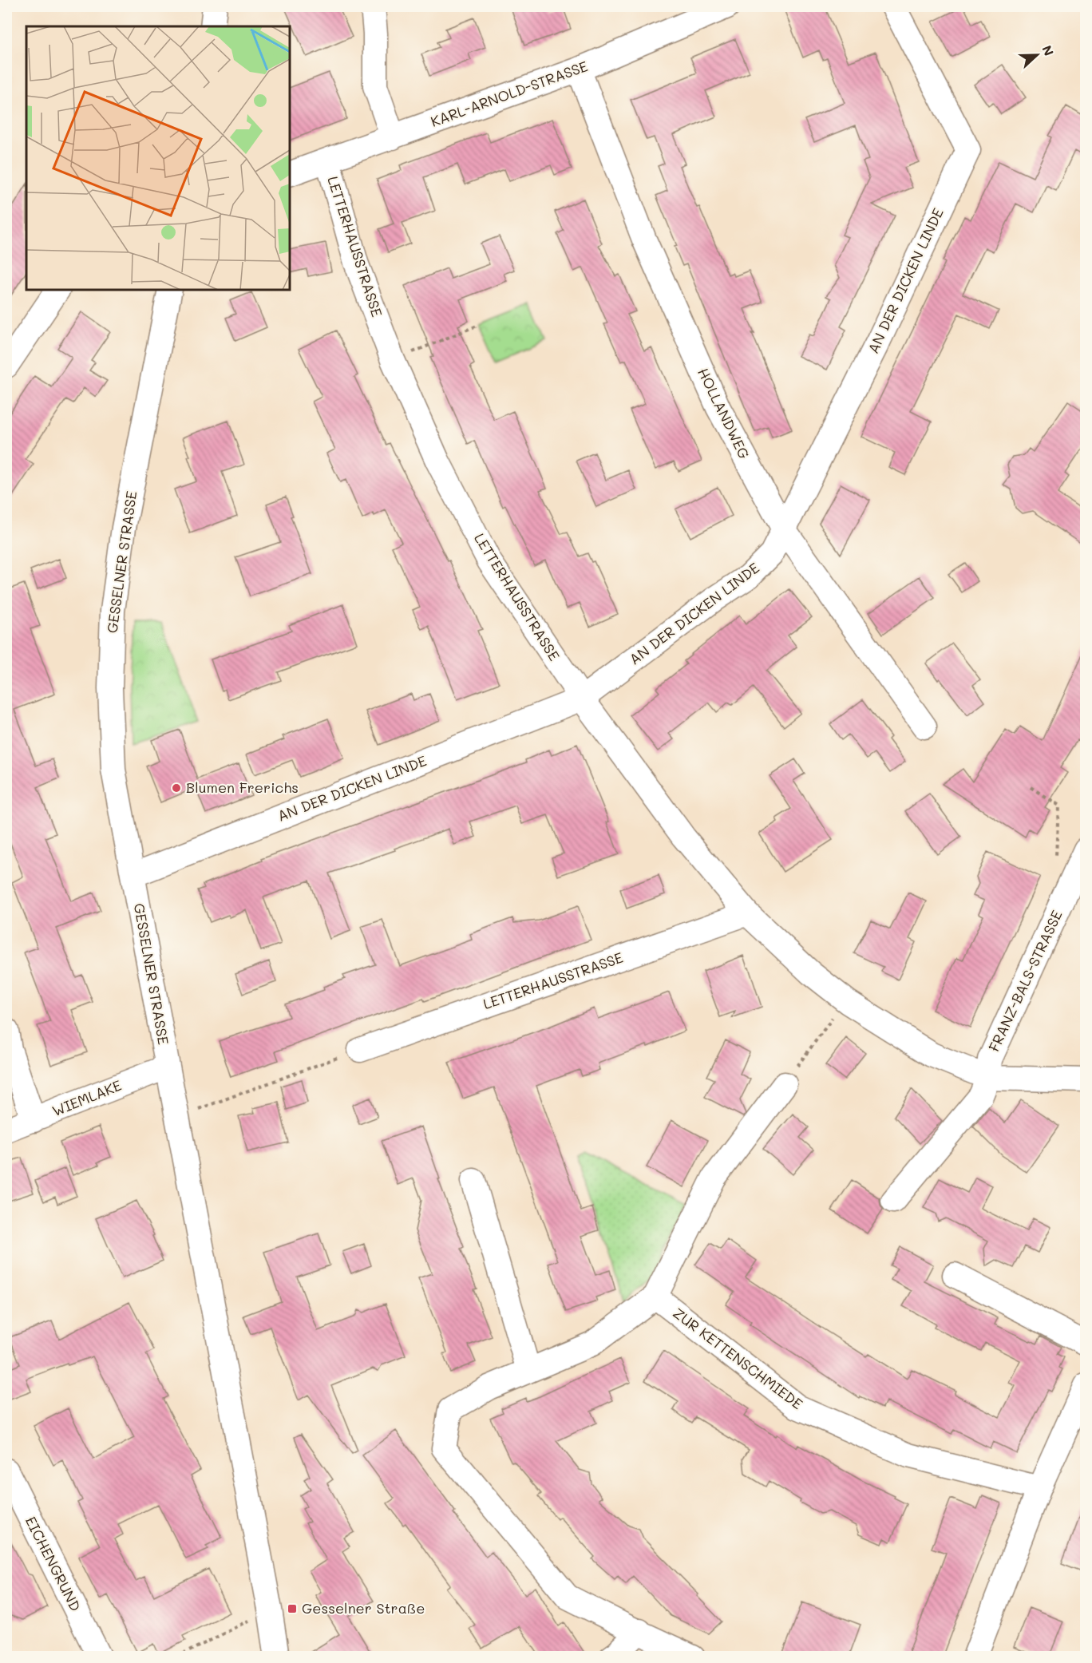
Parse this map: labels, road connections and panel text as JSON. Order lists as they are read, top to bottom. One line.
{"streets":{"street":["KARL-ARNOLD-STRASSE","LETTERHAUSSTRASSE","AN DER DICKEN LINDE","HOLLANDWEG","GESSELNER STRASSE","FRANZ-BALS-STRASSE","WIEMLAKE","ZUR KETTENSCHMIEDE","EICHENGRUND"]},"crossings":[["KARL-ARNOLD-STRASSE","LETTERHAUSSTRASSE"],["KARL-ARNOLD-STRASSE","HOLLANDWEG"],["LETTERHAUSSTRASSE","AN DER DICKEN LINDE"],["LETTERHAUSSTRASSE","FRANZ-BALS-STRASSE"],["AN DER DICKEN LINDE","HOLLANDWEG"],["AN DER DICKEN LINDE","GESSELNER STRASSE"],["GESSELNER STRASSE","WIEMLAKE"]],"places":{"other":["Blumen Frerichs"],"transit":["Gesselner Straße"]},"north":"right"}
